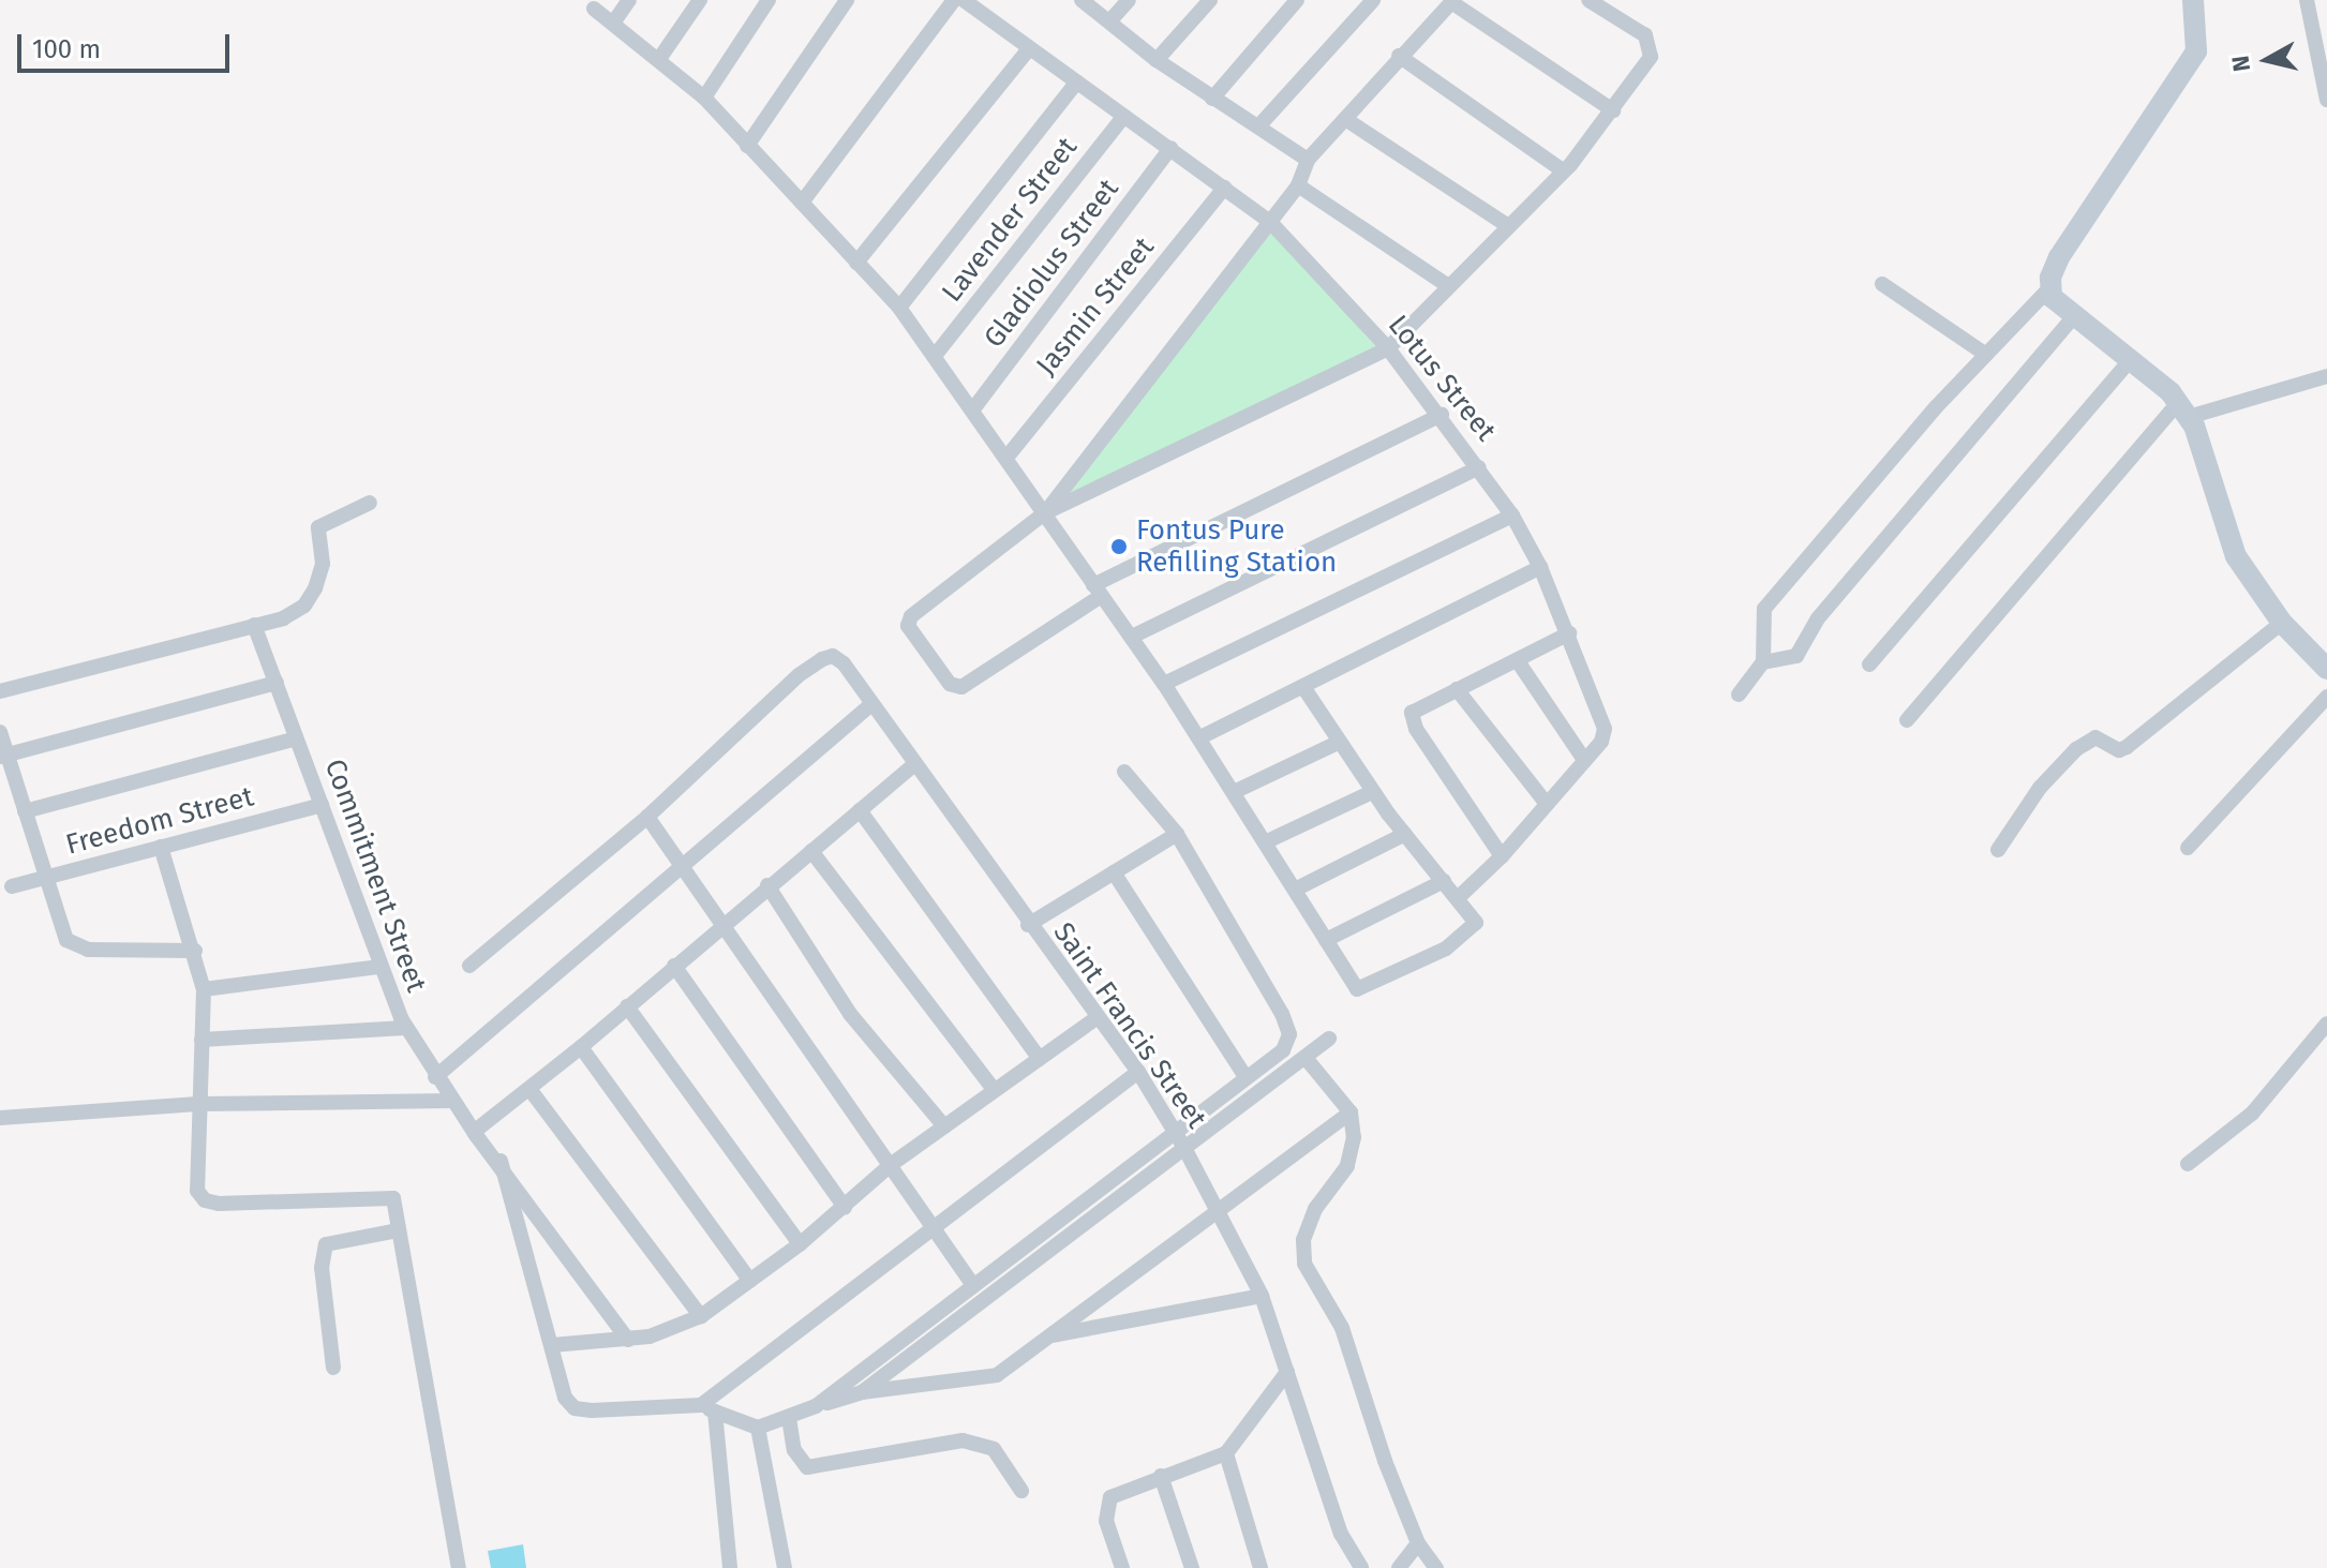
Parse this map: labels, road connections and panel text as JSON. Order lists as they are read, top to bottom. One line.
{"streets":{"street":["Lavender Street","Gladiolus Street","Jasmin Street","Lotus Street","Freedom Street","Commitment Street","Saint Francis Street"]},"crossings":[["Lavender Street","Lotus Street"],["Gladiolus Street","Lotus Street"],["Jasmin Street","Lotus Street"],["Freedom Street","Commitment Street"]],"places":["Fontus Pure Refilling Station"],"scale_bar":"100 m","north":"left"}
